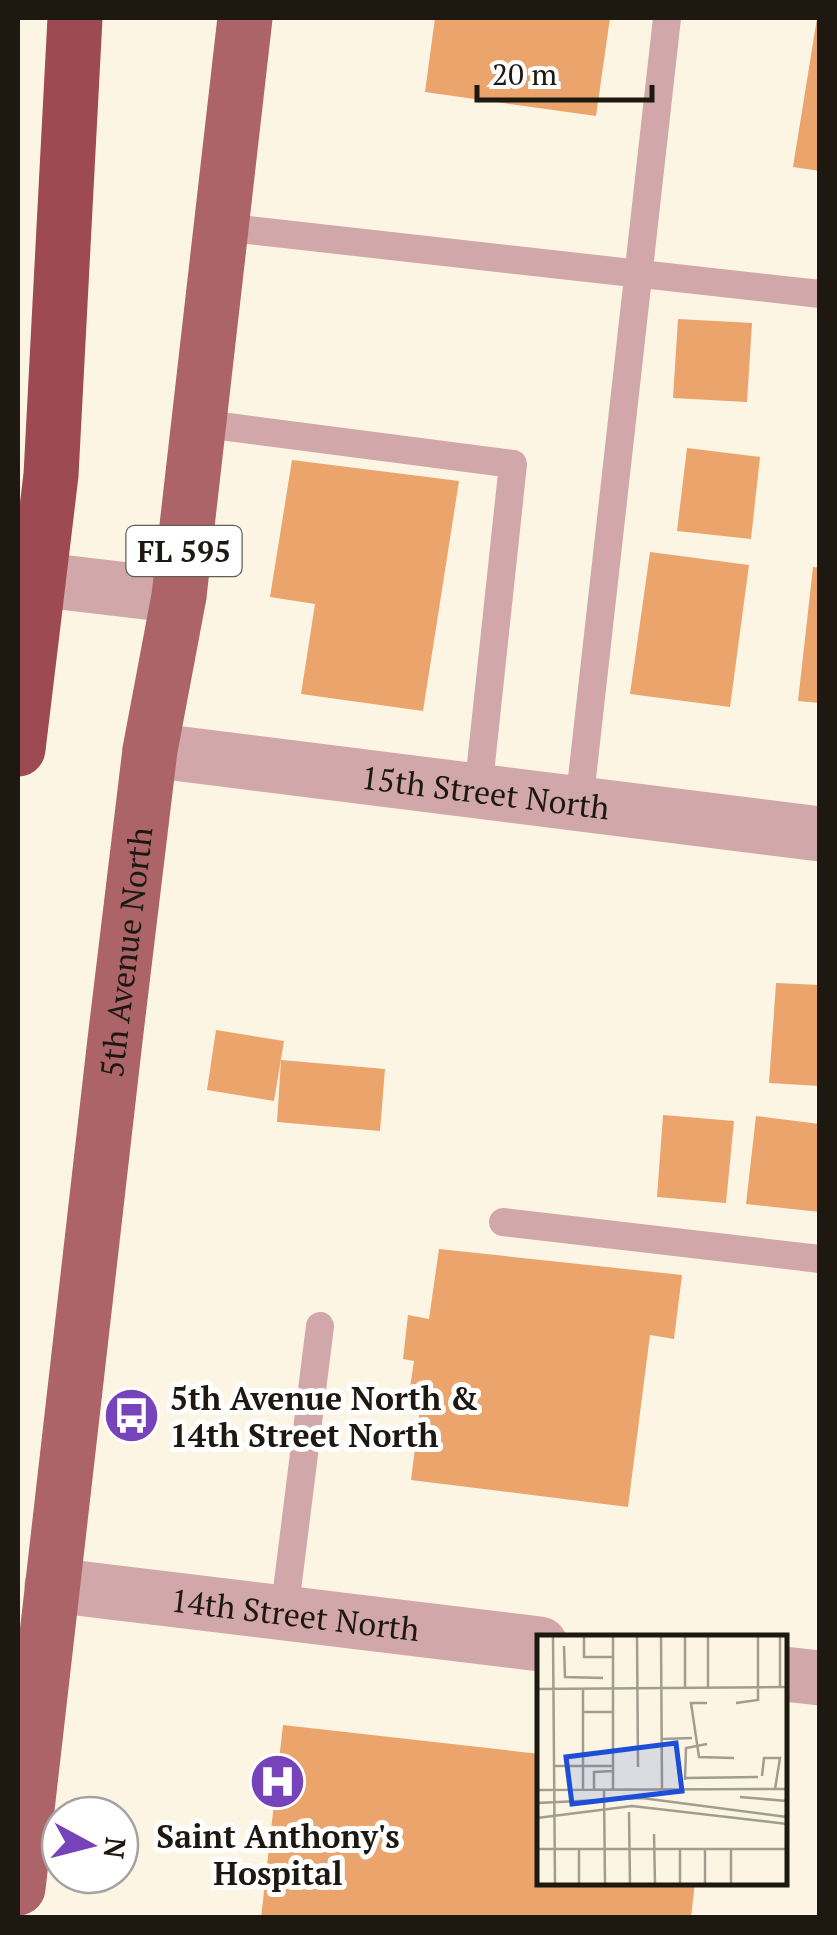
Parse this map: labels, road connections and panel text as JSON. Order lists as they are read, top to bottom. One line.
{"streets":{"main road":["FL 595","5th Avenue North"],"street":["15th Street North","14th Street North"]},"crossings":[["15th Street North","5th Avenue North"],["5th Avenue North","14th Street North"]],"places":{"bus stop":["5th Avenue North & 14th Street North"],"hospital":["Saint Anthony's Hospital"]},"scale_bar":"20 m","north":"right"}
